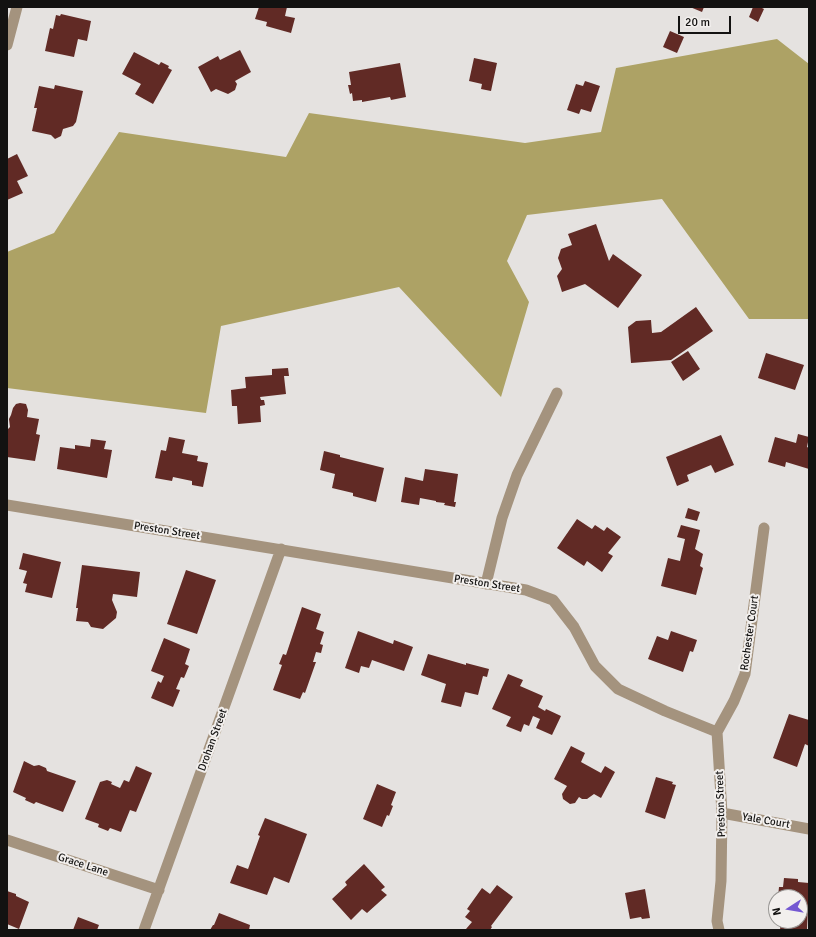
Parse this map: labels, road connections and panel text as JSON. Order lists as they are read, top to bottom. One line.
{"streets":{"street":["Preston Street","Rochester Court","Drohan Street","Yale Court","Grace Lane"]},"crossings":[["Preston Street","Rochester Court"],["Preston Street","Drohan Street"],["Preston Street","Yale Court"],["Drohan Street","Grace Lane"]],"scale_bar":"20 m","north":"left"}
